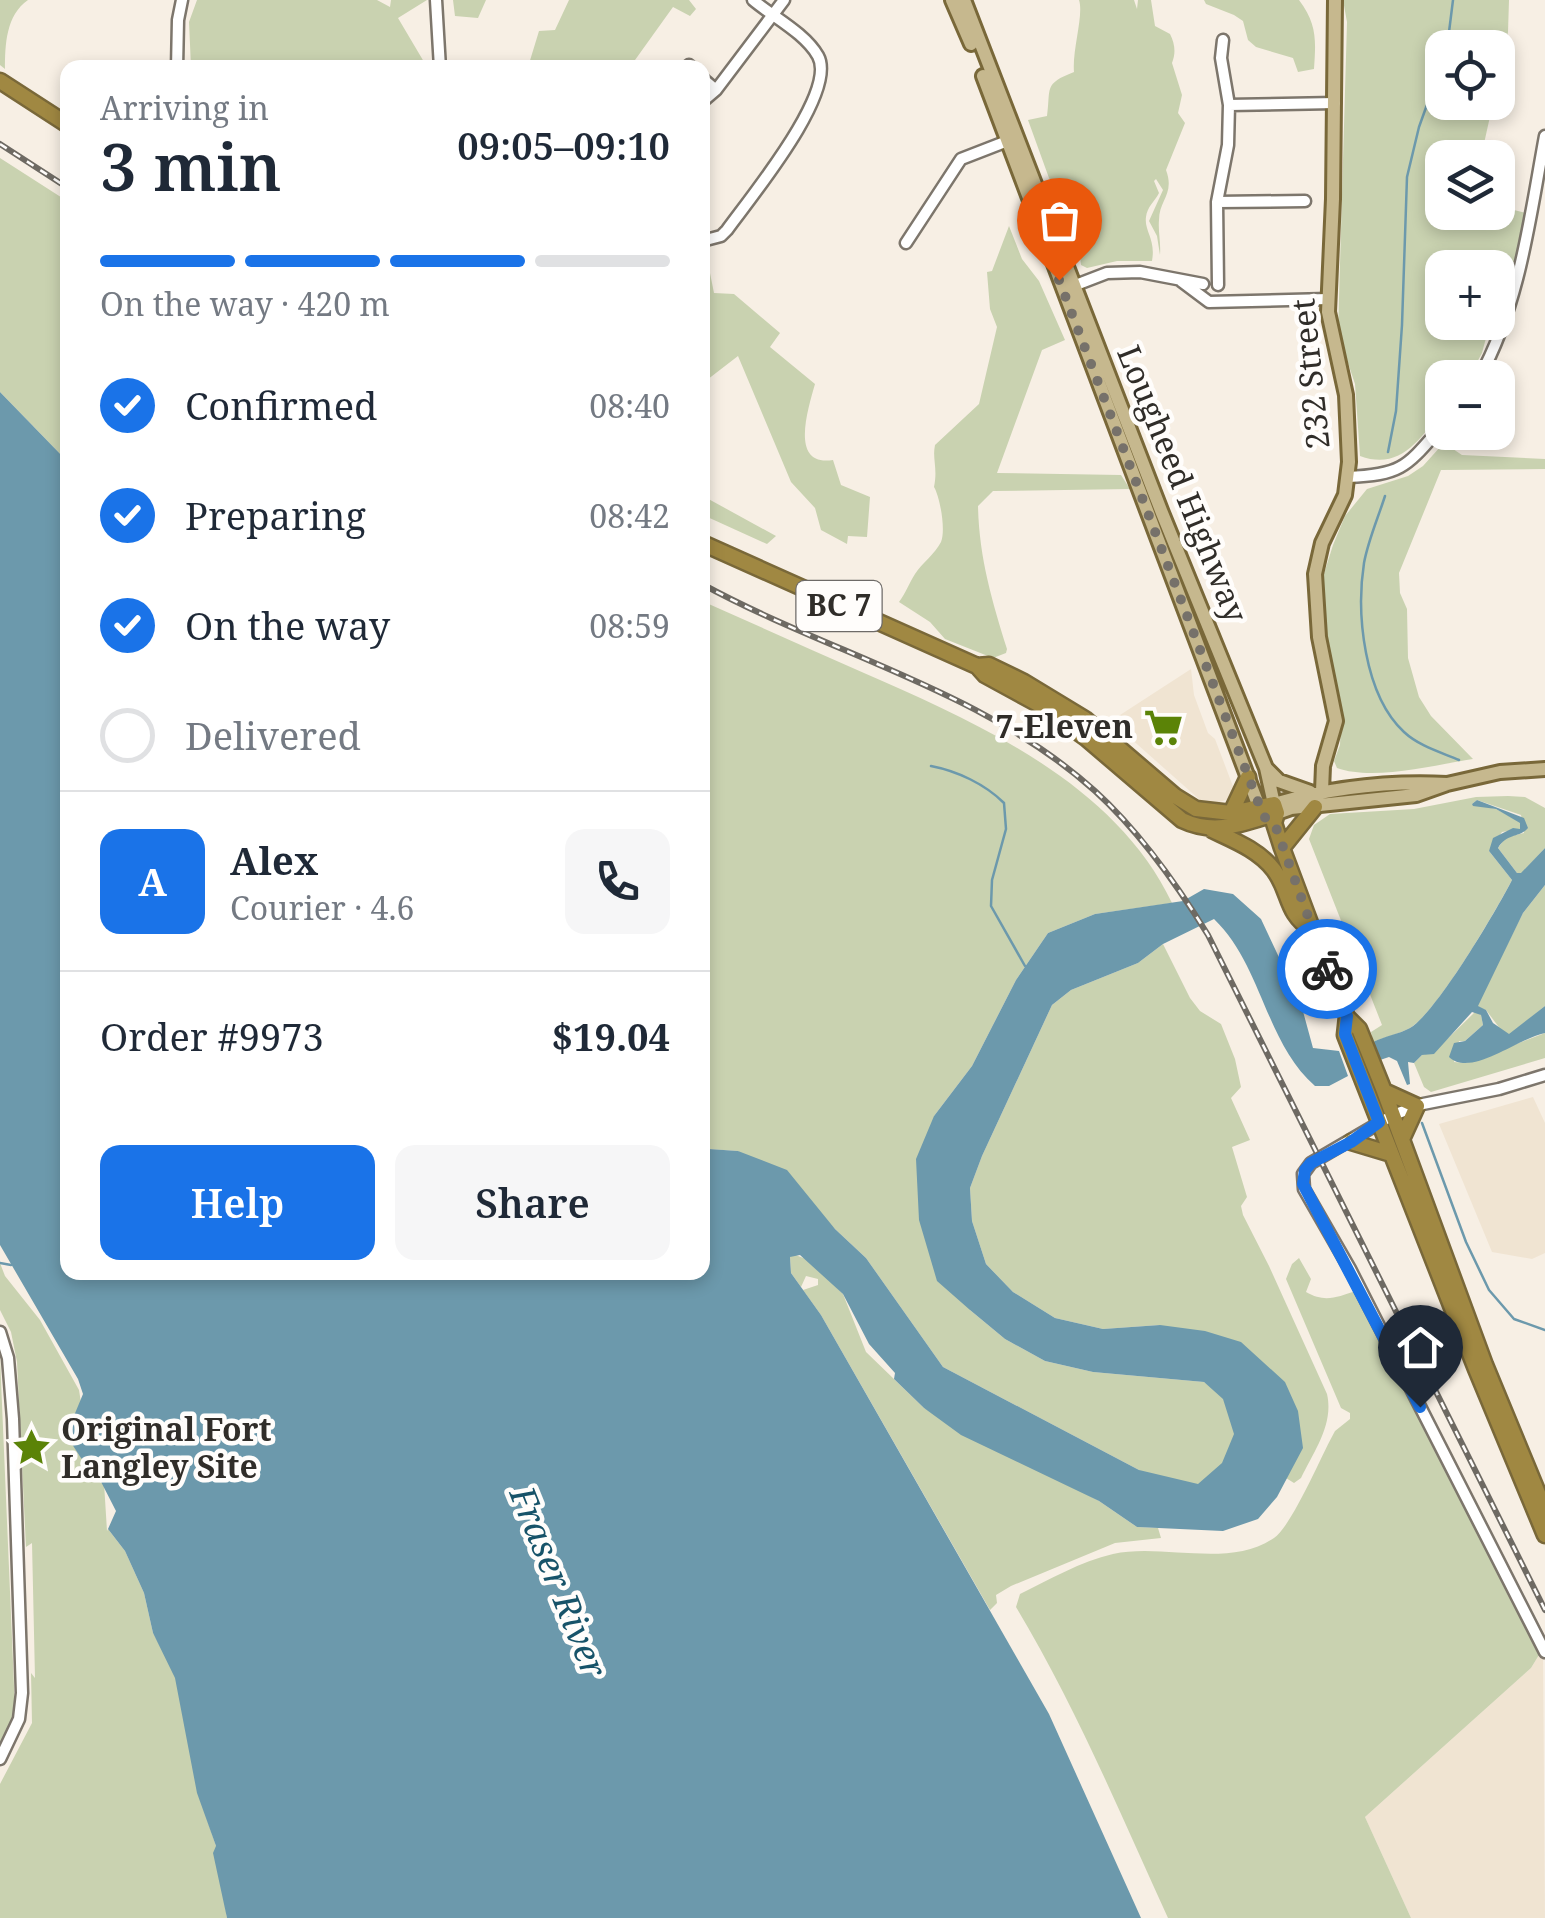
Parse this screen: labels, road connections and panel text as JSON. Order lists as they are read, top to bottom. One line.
{"streets":{"highway":["Lougheed Highway","BC 7"],"main road":["232 Street"]},"crossings":[["Lougheed Highway","BC 7"]],"water":["Fraser River"],"places":{"supermarket":["7-Eleven"],"place":["Original Fort Langley Site"]},"page":{"map_buttons":["+","−"],"heading":["3 min","Arriving in","09:05–09:10"],"panel":["Alex","Courier · 4.6","Order #9973","$19.04"],"bar":"On the way · 420 m","list":[["Confirmed","08:40"],["Preparing","08:42"],["On the way","08:59"],"Delivered"],"round":"A","buttons":["Help","Share"]}}
